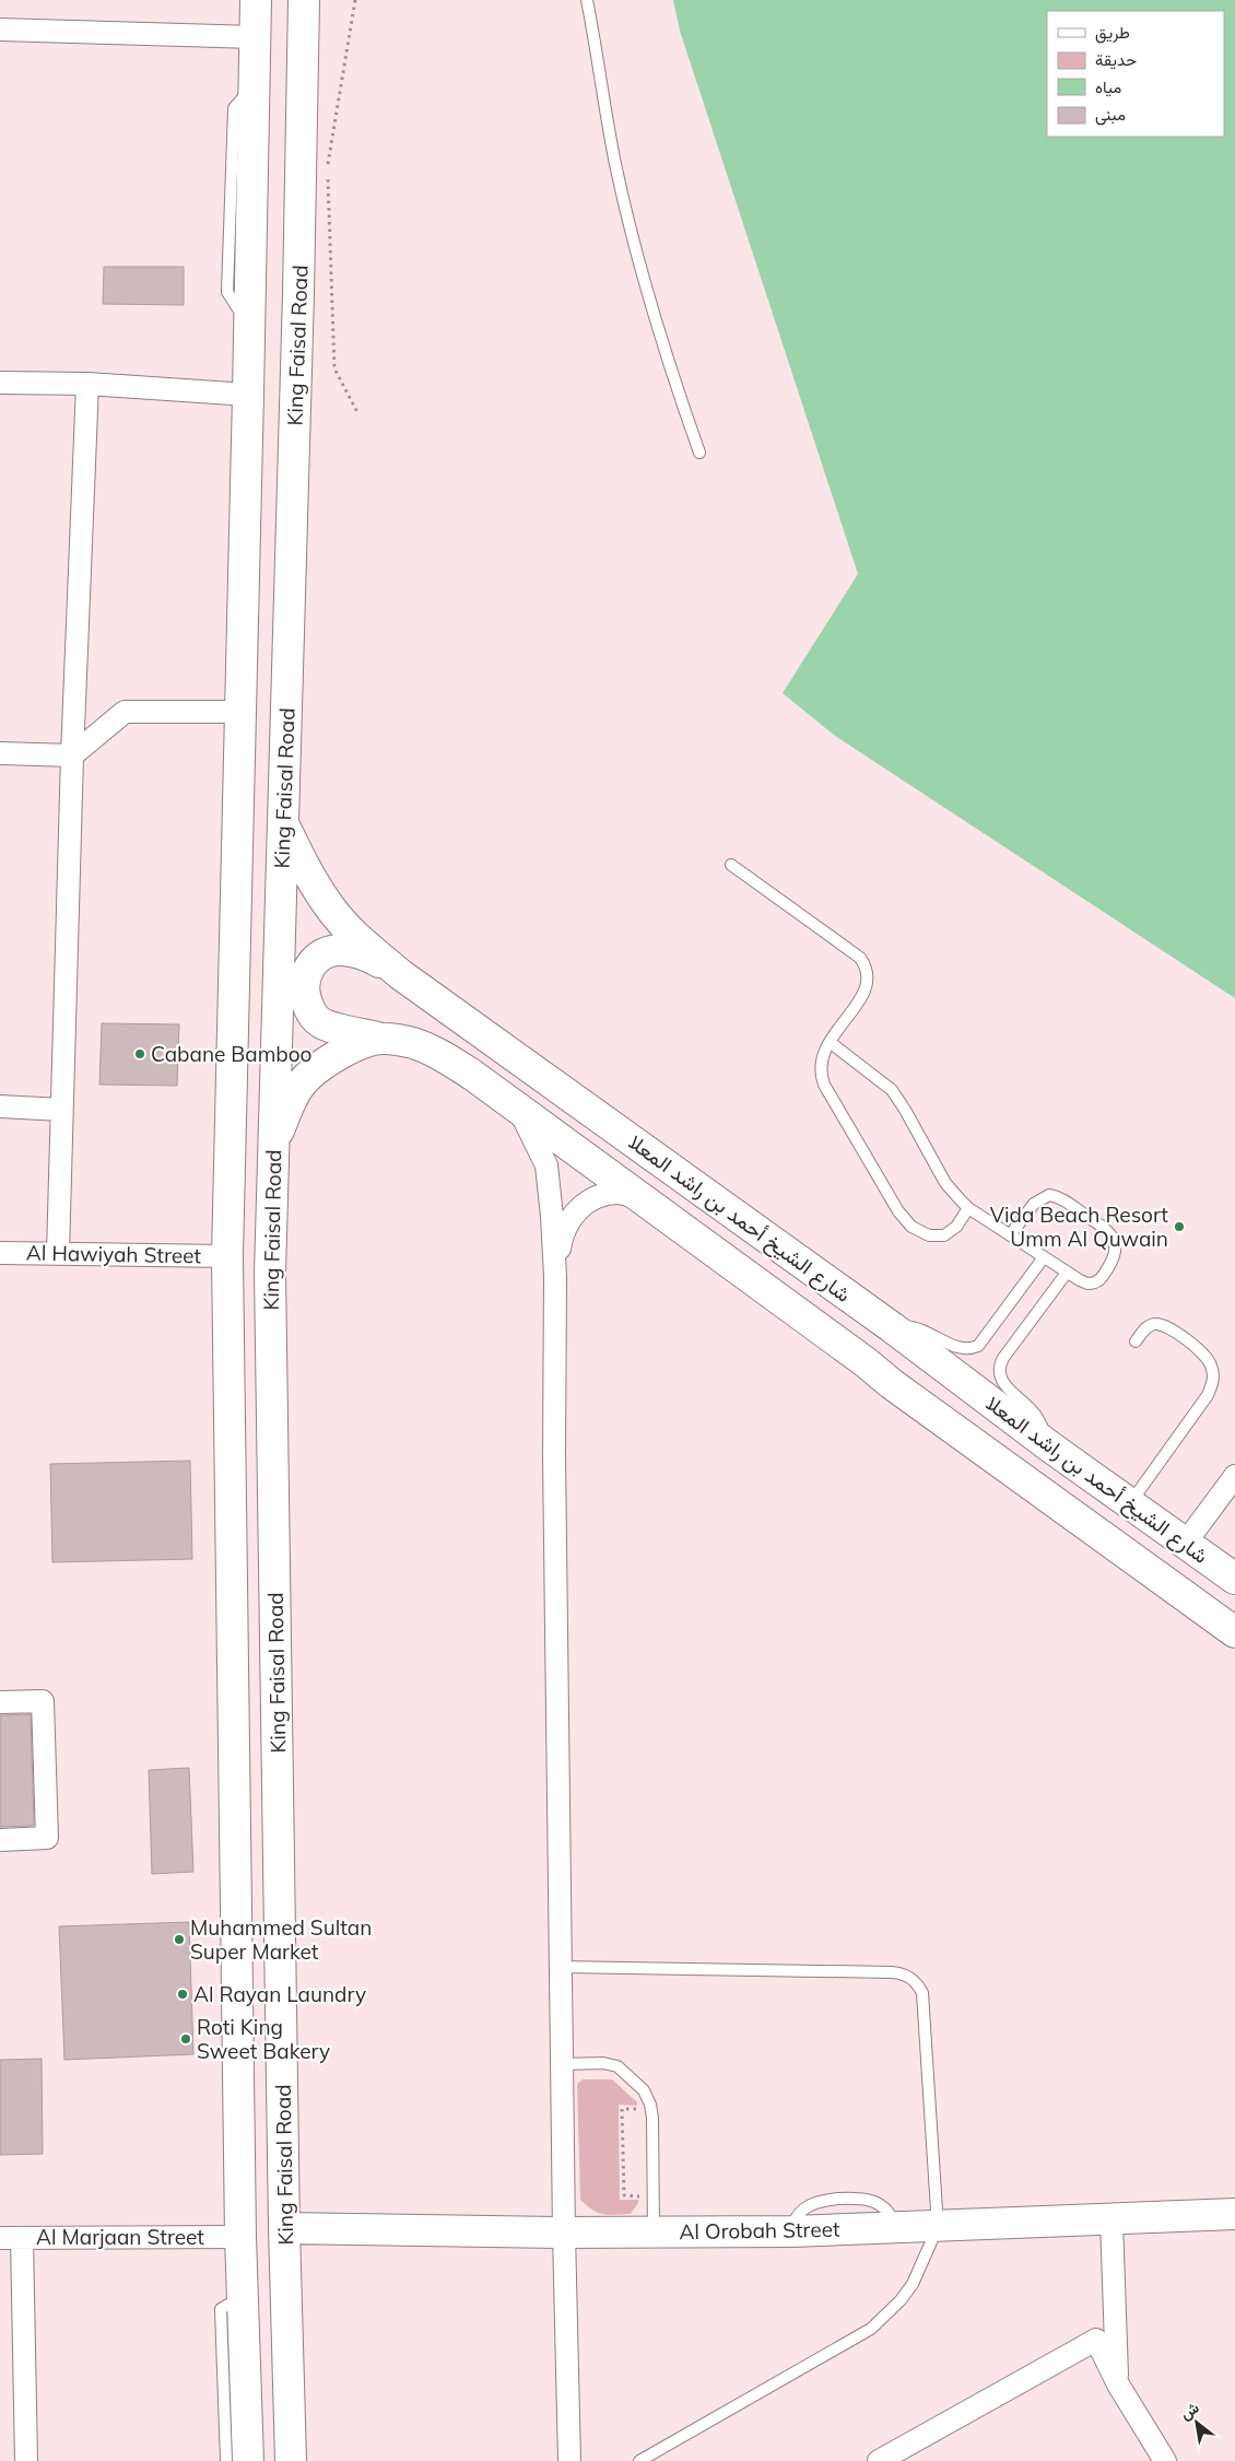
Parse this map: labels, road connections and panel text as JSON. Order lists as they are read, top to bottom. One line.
{"streets":{"main road":["King Faisal Road","شارع الشيخ أحمد بن راشد المعلا","Al Orobah Street"],"street":["Al Hawiyah Street","Al Marjaan Street"]},"crossings":[["King Faisal Road","شارع الشيخ أحمد بن راشد المعلا"],["King Faisal Road","Al Hawiyah Street"],["King Faisal Road","Al Orobah Street"],["King Faisal Road","Al Marjaan Street"]],"places":["Cabane Bamboo","Vida Beach Resort Umm Al Quwain","Muhammed Sultan Super Market","Al Rayan Laundry","Roti King Sweet Bakery"],"legend":["طريق","حديقة","مياه","مبنى"],"north":"top left"}
